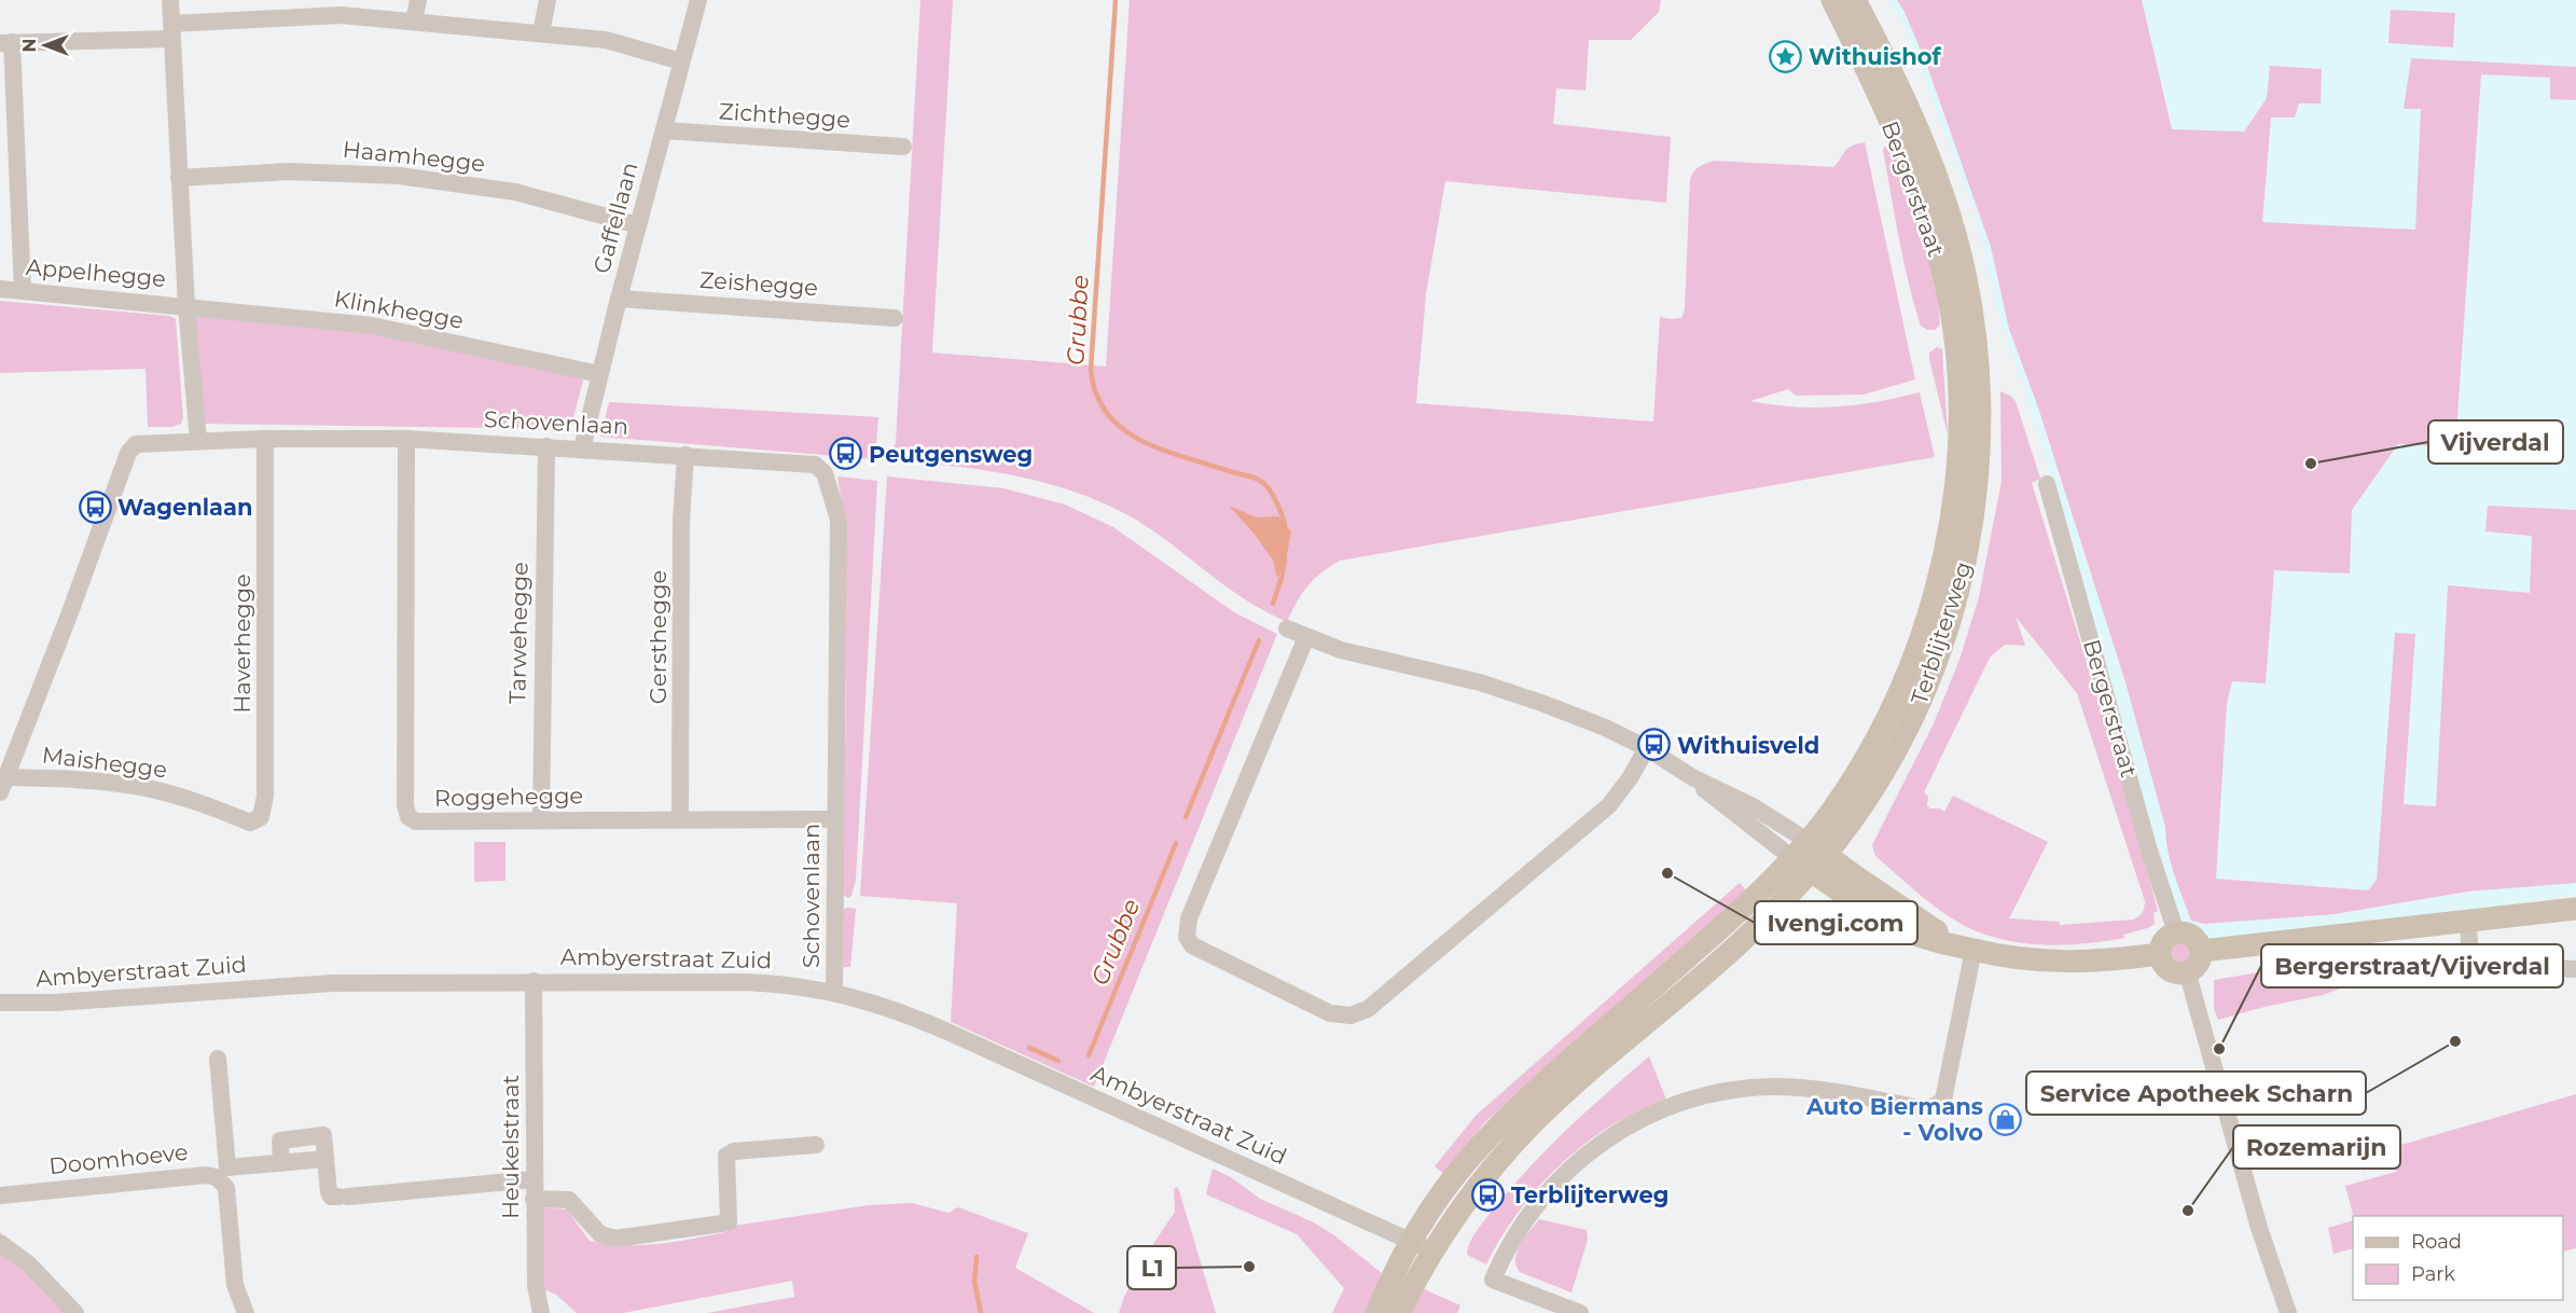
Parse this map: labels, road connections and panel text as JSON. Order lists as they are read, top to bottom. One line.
{"streets":{"main road":["Bergerstraat","Terblijterweg"],"street":["Zichthegge","Haamhegge","Gaffellaan","Appelhegge","Zeishegge","Klinkhegge","Schovenlaan","Tarwehegge","Gersthegge","Haverhegge","Maishegge","Roggehegge","Ambyerstraat Zuid","Heukelstraat","Doomhoeve"]},"crossings":[["Zichthegge","Gaffellaan"],["Haamhegge","Gaffellaan"],["Bergerstraat","Terblijterweg"],["Gaffellaan","Zeishegge"],["Gaffellaan","Klinkhegge"],["Gaffellaan","Schovenlaan"],["Appelhegge","Klinkhegge"],["Schovenlaan","Tarwehegge"],["Schovenlaan","Gersthegge"],["Schovenlaan","Haverhegge"],["Schovenlaan","Maishegge"],["Schovenlaan","Roggehegge"],["Schovenlaan","Ambyerstraat Zuid"],["Tarwehegge","Roggehegge"],["Terblijterweg","Ambyerstraat Zuid"],["Gersthegge","Roggehegge"],["Haverhegge","Maishegge"],["Ambyerstraat Zuid","Heukelstraat"]],"water":["Grubbe"],"places":{"place":["Withuishof"],"bus stop":["Peutgensweg","Wagenlaan","Withuisveld","Terblijterweg"],"other":["Vijverdal","Ivengi.com","Service Apotheek Scharn","Bergerstraat/Vijverdal","Rozemarijn","L1"],"shop":["Auto Biermans - Volvo"]},"legend":["Road","Park"],"north":"left"}
